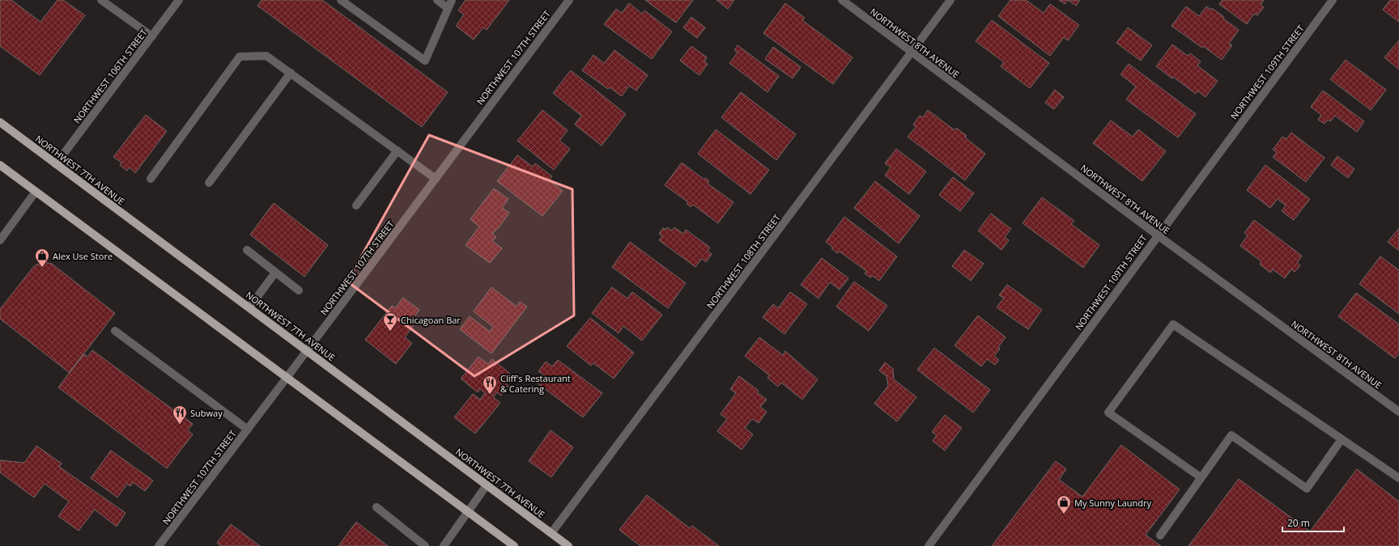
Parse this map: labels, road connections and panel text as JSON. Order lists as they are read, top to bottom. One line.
{"streets":{"main road":["NORTHWEST 7TH AVENUE"],"street":["NORTHWEST 8TH AVENUE","NORTHWEST 107TH STREET","NORTHWEST 109TH STREET","NORTHWEST 106TH STREET","NORTHWEST 108TH STREET"]},"crossings":[["NORTHWEST 8TH AVENUE","NORTHWEST 109TH STREET"],["NORTHWEST 8TH AVENUE","NORTHWEST 108TH STREET"],["NORTHWEST 107TH STREET","NORTHWEST 7TH AVENUE"],["NORTHWEST 106TH STREET","NORTHWEST 7TH AVENUE"],["NORTHWEST 7TH AVENUE","NORTHWEST 108TH STREET"]],"places":{"shop":["Alex Use Store","My Sunny Laundry"],"bar":["Chicagoan Bar"],"restaurant":["Cliff's Restaurant & Catering","Subway"]},"scale_bar":"20 m"}
